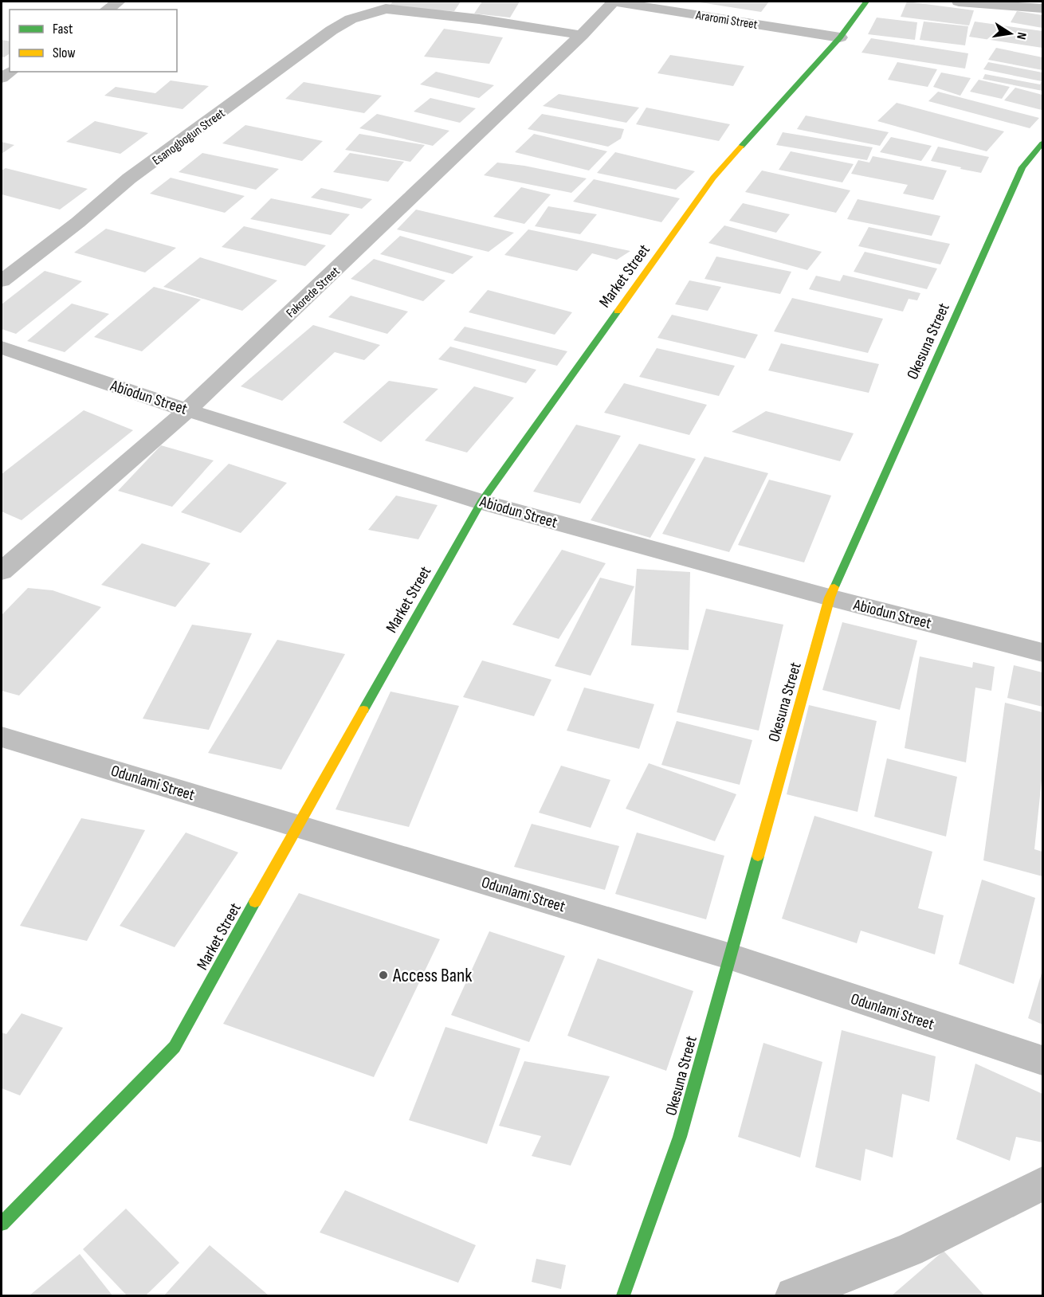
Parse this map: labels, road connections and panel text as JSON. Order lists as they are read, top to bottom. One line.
{"streets":{"street":["Araromi Street","Esanogbogun Street","Market Street","Fakorede Street","Okesuna Street","Abiodun Street","Odunlami Street"]},"crossings":[["Araromi Street","Market Street"],["Araromi Street","Fakorede Street"],["Esanogbogun Street","Fakorede Street"],["Market Street","Abiodun Street"],["Market Street","Odunlami Street"],["Fakorede Street","Abiodun Street"],["Okesuna Street","Abiodun Street"],["Okesuna Street","Odunlami Street"]],"places":["Access Bank"],"legend":["Fast","Slow"],"north":"right"}
